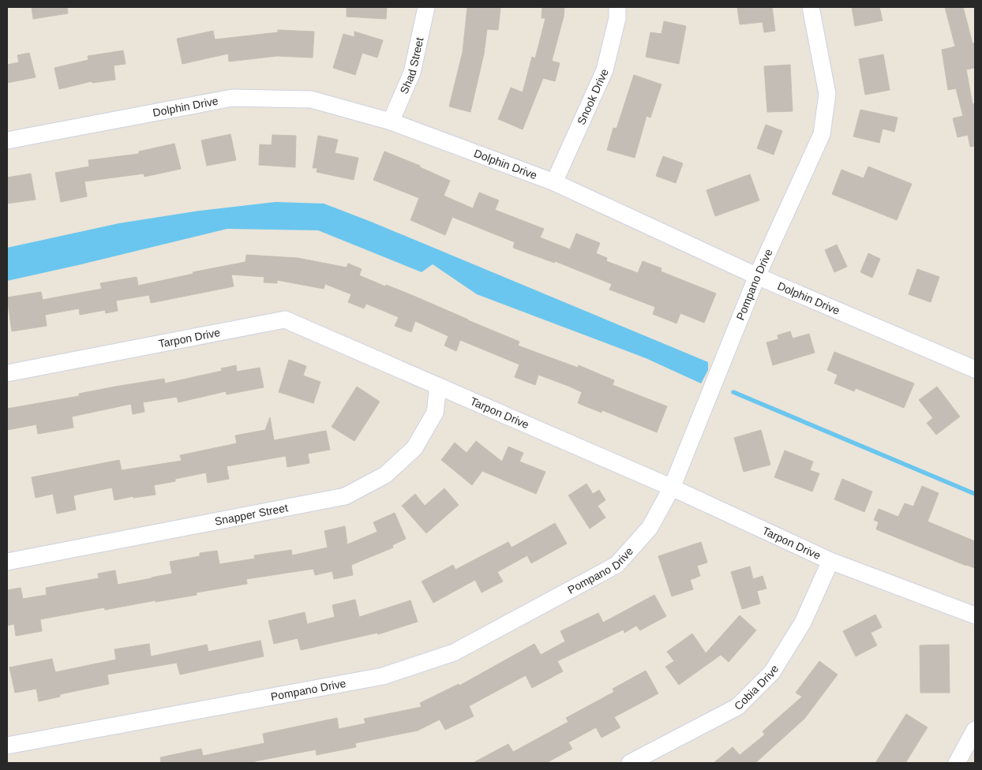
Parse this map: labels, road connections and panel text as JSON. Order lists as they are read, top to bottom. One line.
{"streets":{"street":["Shad Street","Snook Drive","Dolphin Drive","Pompano Drive","Tarpon Drive","Snapper Street","Cobia Drive"]},"crossings":[["Shad Street","Dolphin Drive"],["Snook Drive","Dolphin Drive"],["Dolphin Drive","Pompano Drive"],["Pompano Drive","Tarpon Drive"],["Tarpon Drive","Snapper Street"],["Tarpon Drive","Cobia Drive"]]}
